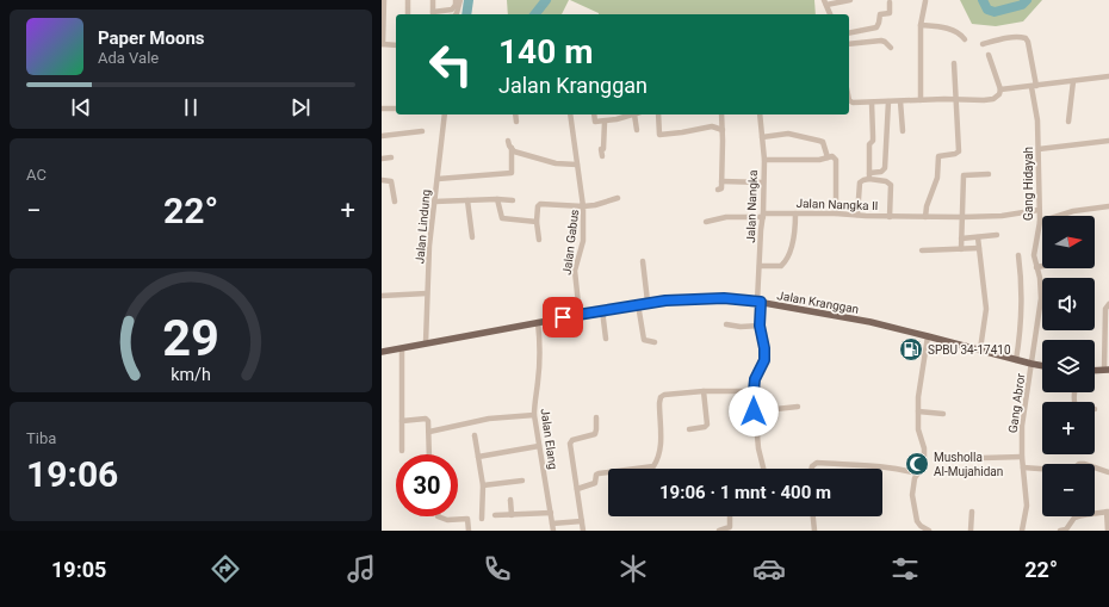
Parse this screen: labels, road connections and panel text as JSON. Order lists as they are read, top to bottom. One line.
{"streets":{"main road":["Jalan Kranggan"],"street":["Gang Hidayah","Jalan Nangka II","Jalan Nangka","Jalan Lindung","Jalan Gabus","Gang Abror","Jalan Elang"]},"crossings":[["Gang Hidayah","Jalan Nangka II"],["Gang Hidayah","Jalan Kranggan"],["Gang Hidayah","Gang Abror"],["Jalan Nangka II","Jalan Nangka"],["Jalan Nangka","Jalan Kranggan"],["Jalan Lindung","Jalan Kranggan"],["Jalan Gabus","Jalan Kranggan"],["Jalan Kranggan","Gang Abror"],["Jalan Kranggan","Jalan Elang"]],"places":{"fuel station":["SPBU 34-17410"],"mosque":["Musholla Al-Mujahidan"]},"north":"right","page":{"turn":["140 m","Jalan Kranggan"],"song":["Paper Moons","Ada Vale"],"tile":["AC",["Tiba","19:06"]],"heat":["−","22°","+"],"map_buttons":["+","−"],"limit":"30","trip":"19:06 · 1 mnt · 400 m","tabs":["19:05","22°"],"gauge":["29","km/h"]}}
